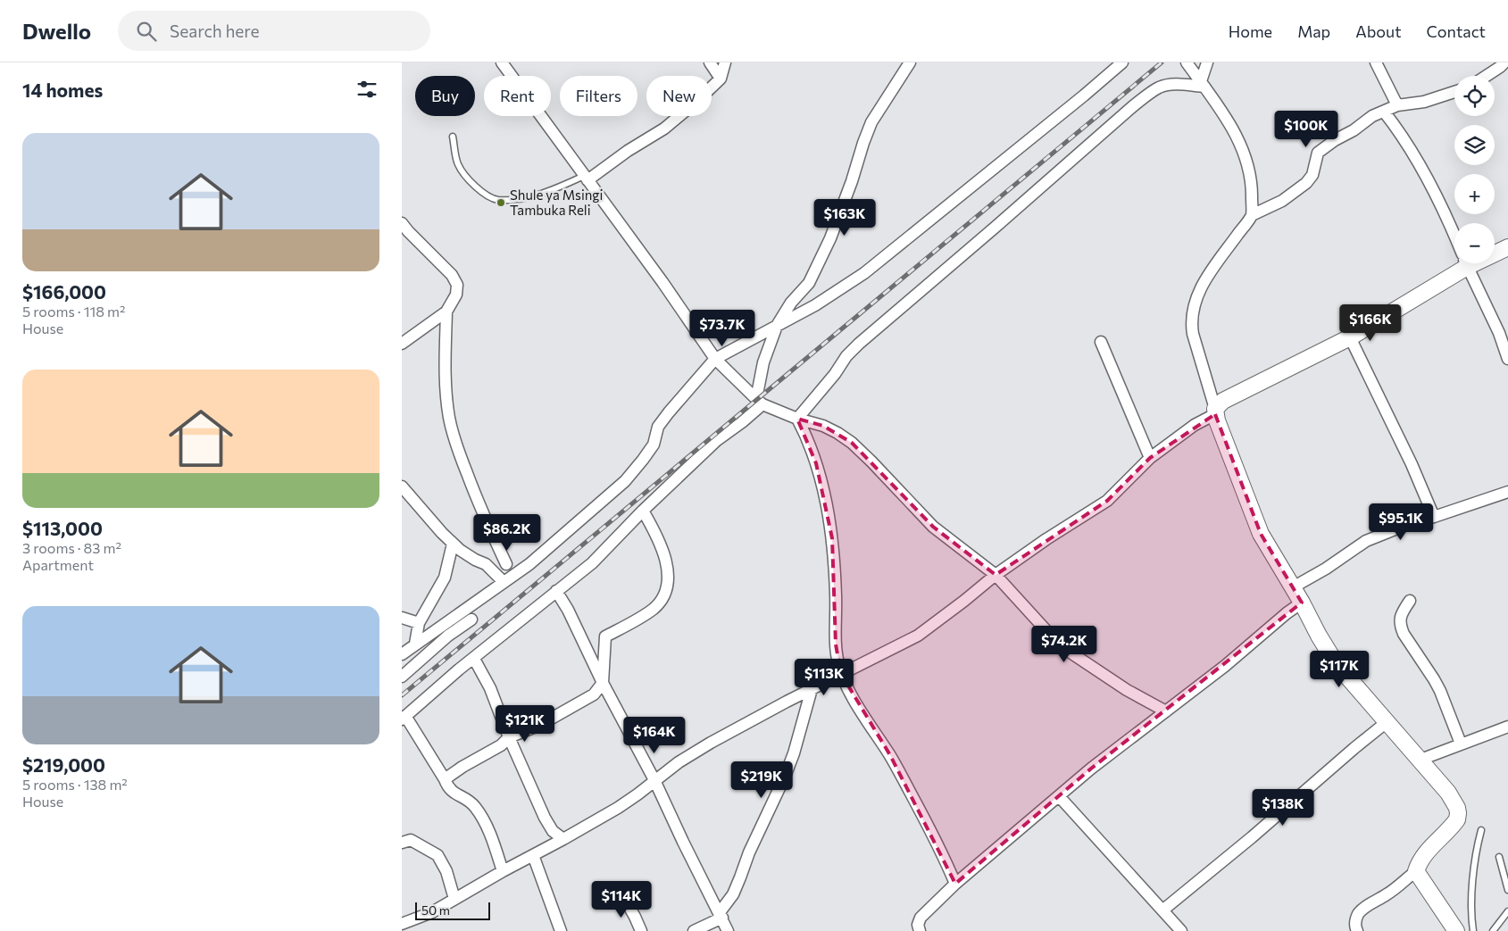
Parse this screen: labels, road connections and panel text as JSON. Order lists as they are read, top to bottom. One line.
{"places":["Shule ya Msingi Tambuka Reli"],"scale_bar":"50 m","page":{"header":"Dwello","search":"Search here","nav":["Home","Map","About","Contact"],"heading":"14 homes","map_buttons":["+","−"],"chip":["Buy","Rent","Filters","New"],"price":["$100K","$163K","$166K","$73.7K","$95.1K","$86.2K","$74.2K","$117K","$113K","$121K","$164K","$219K","$138K","$114K"],"list":[{"name":"$166,000","note":"5 rooms · 118 m² · House"},{"name":"$113,000","note":"3 rooms · 83 m² · Apartment"},{"name":"$219,000","note":"5 rooms · 138 m² · House"}],"scale":"50 m"}}
